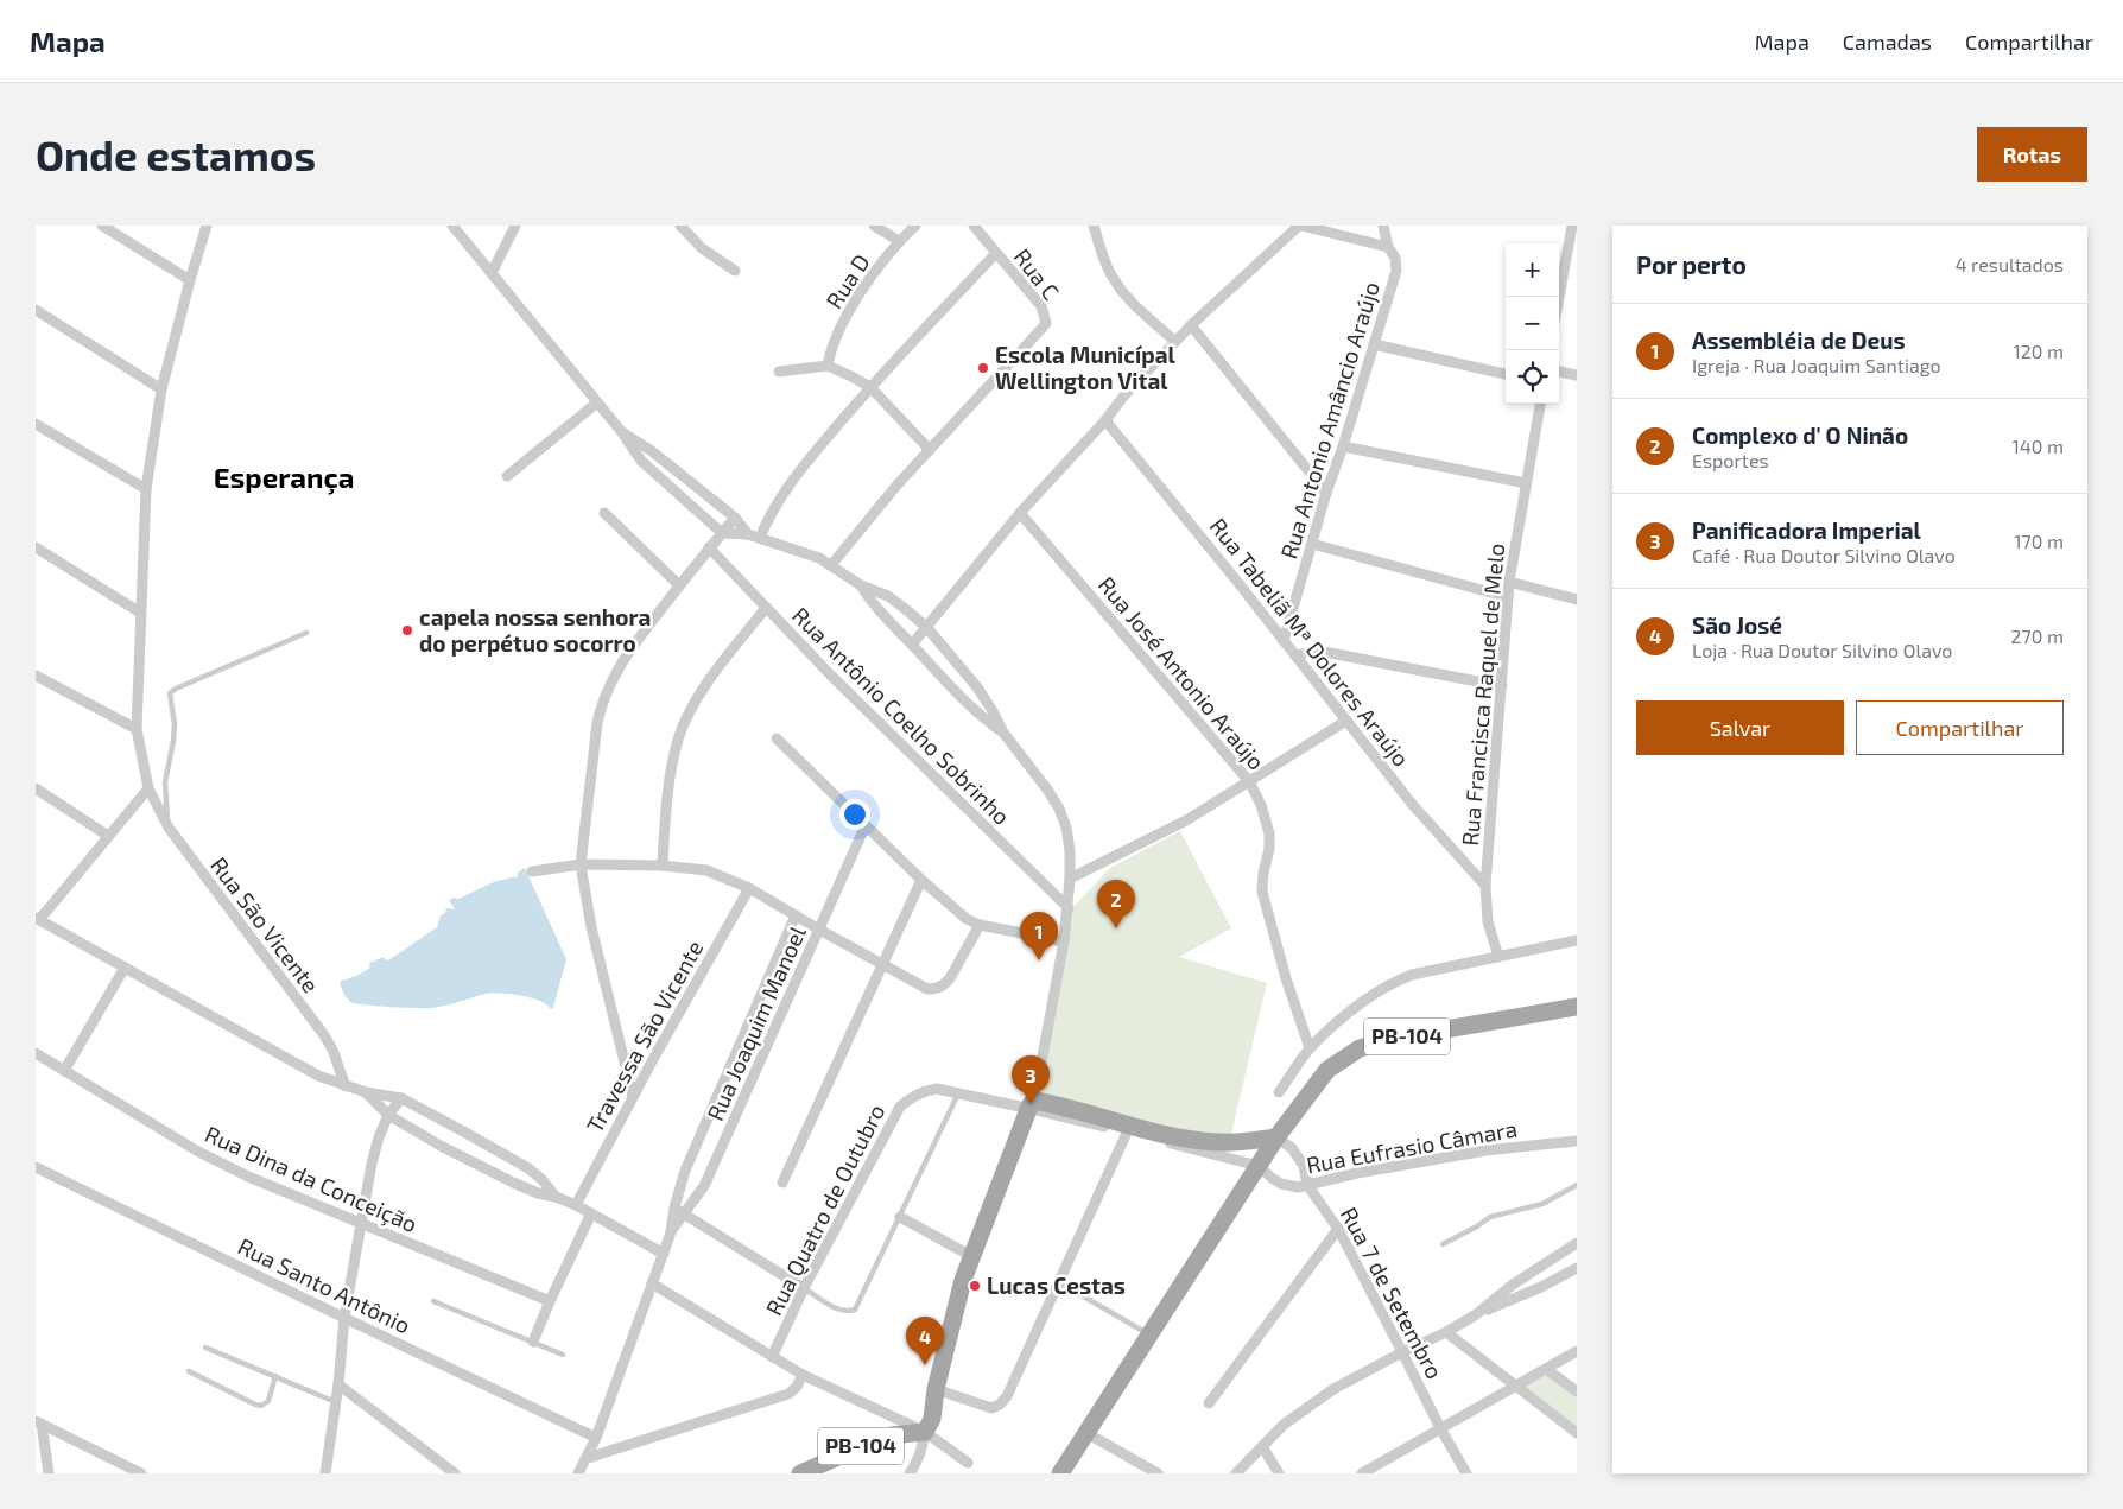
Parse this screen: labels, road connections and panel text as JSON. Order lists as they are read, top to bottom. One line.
{"streets":{"main road":["PB-104"],"street":["Rua C","Rua D","Rua Antonio Amâncio Araújo","Rua Tabeliã Mª Dolores Araújo","Rua José Antonio Araújo","Rua Francisca Raquel de Melo","Rua Antônio Coelho Sobrinho","Rua São Vicente","Rua Joaquim Manoel","Travessa São Vicente","Rua Eufrasio Câmara","Rua Dina da Conceição","Rua Quatro de Outubro","Rua Santo Antônio","Rua 7 de Setembro"]},"crossings":[["Rua Antonio Amâncio Araújo","Rua Tabeliã Mª Dolores Araújo"],["Rua Tabeliã Mª Dolores Araújo","Rua Francisca Raquel de Melo"],["Rua Joaquim Manoel","Rua Santo Antônio"],["PB-104","Rua Quatro de Outubro"],["PB-104","Rua 7 de Setembro"],["Rua Eufrasio Câmara","Rua Quatro de Outubro"],["Rua Eufrasio Câmara","Rua 7 de Setembro"]],"districts":["Esperança"],"places":["Escola Municípal Wellington Vital","capela nossa senhora do perpétuo socorro","Lucas Cestas"],"page":{"header":"Mapa","nav":["Mapa","Camadas","Compartilhar"],"buttons":["Rotas",["Salvar","Compartilhar"]],"title":"Onde estamos","heading":["Por perto","4 resultados"],"map_buttons":["+","−"],"list":[{"mark":"1","name":"Assembléia de Deus","note":"Igreja · Rua Joaquim Santiago","value":"120 m"},{"mark":"2","name":"Complexo d' O Ninão","note":"Esportes","value":"140 m"},{"mark":"3","name":"Panificadora Imperial","note":"Café · Rua Doutor Silvino Olavo","value":"170 m"},{"mark":"4","name":"São José","note":"Loja · Rua Doutor Silvino Olavo","value":"270 m"}],"pins":["2","1","3","4"]}}
